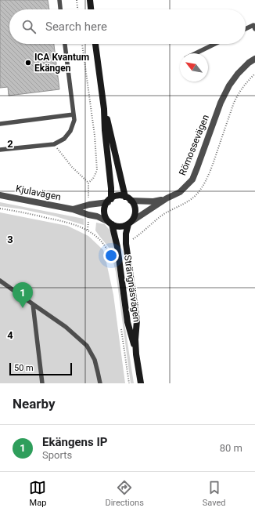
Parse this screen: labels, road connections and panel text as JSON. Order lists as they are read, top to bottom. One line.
{"streets":{"main road":["Strängnäsvägen"],"street":["Römossevägen","Kjulavägen"]},"crossings":[["Römossevägen","Kjulavägen"],["Römossevägen","Strängnäsvägen"],["Kjulavägen","Strängnäsvägen"]],"places":["ICA Kvantum Ekängen"],"scale_bar":"50 m","north":"top left","page":{"search":"Search here","pins":"1","scale":"50 m","heading":"Nearby","list":[{"mark":"1","name":"Ekängens IP","note":"Sports","value":"80 m"}],"nav":["Map","Directions","Saved"]},"grid":{"rows":["2","3","4"]}}
